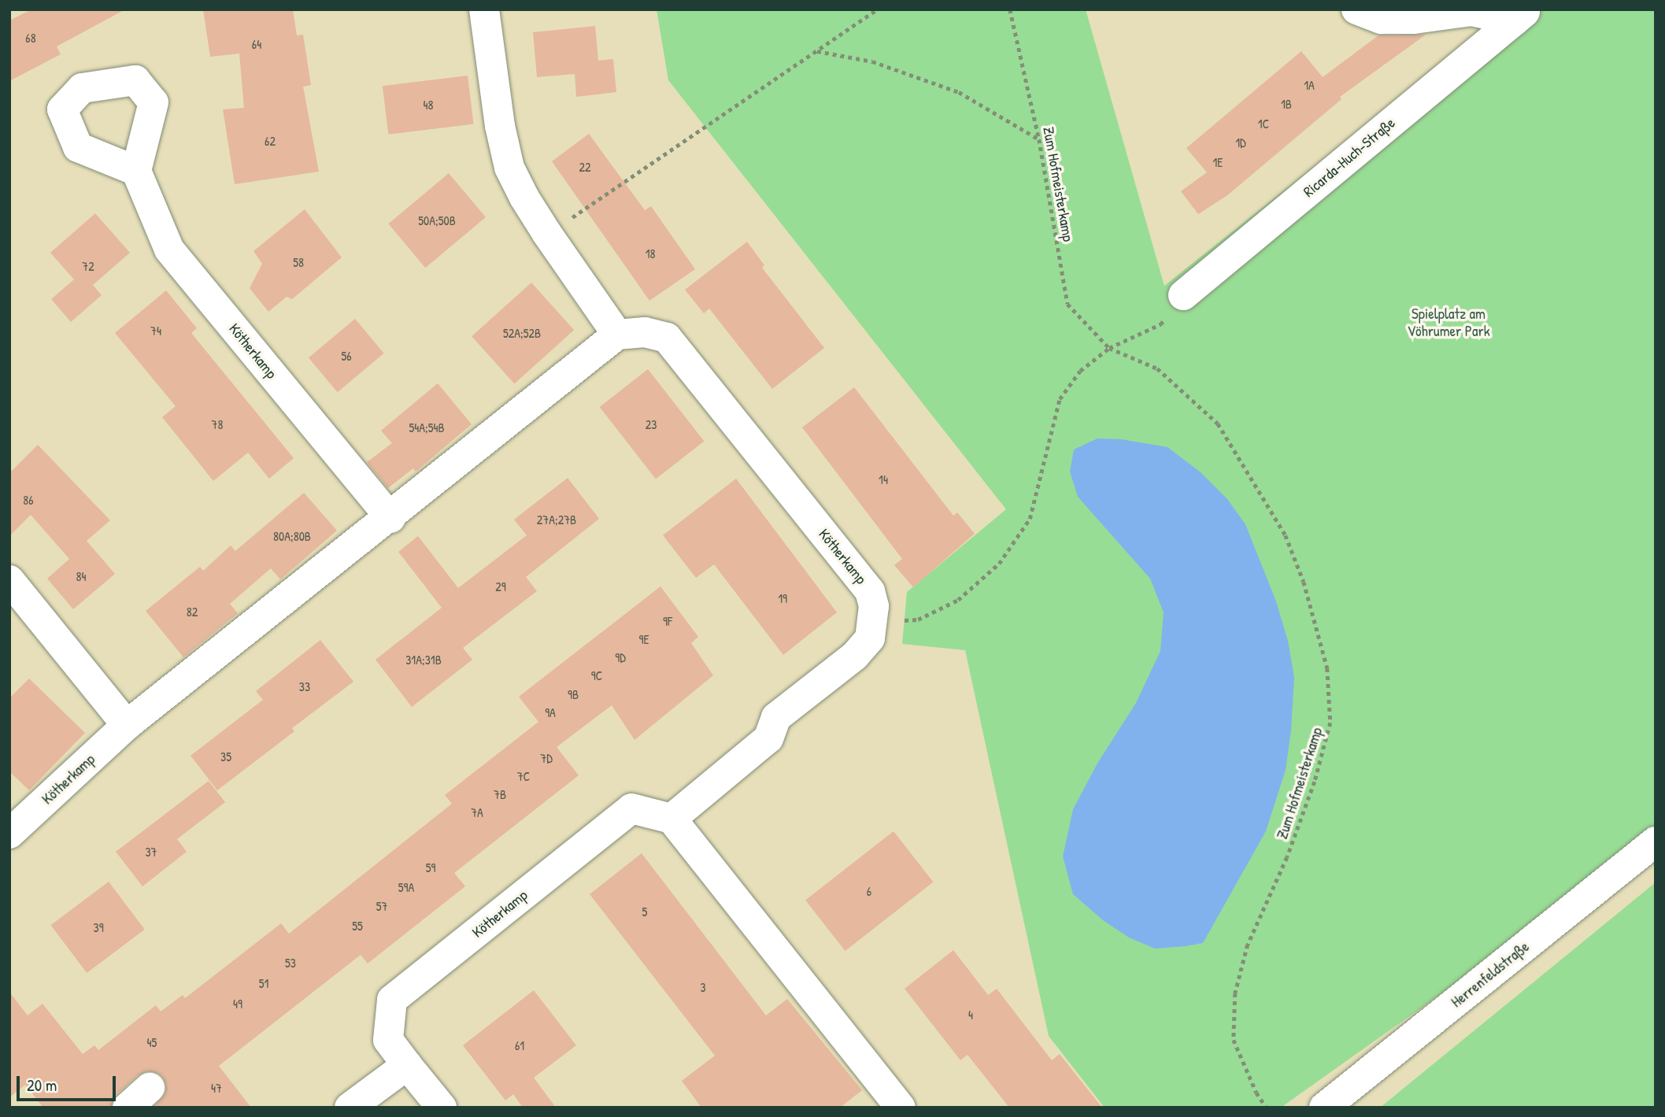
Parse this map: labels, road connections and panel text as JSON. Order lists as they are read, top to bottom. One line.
{"streets":{"street":["Ricarda-Huch-Straße","Kötherkamp","Herrenfeldstraße"],"path":["Zum Hofmeisterkamp"]},"parks":["Spielplatz am Vöhrumer Park"],"house_numbers":["68","64","1A","1B","48","1C","62","1D","1E","22","50A;50B","18","58","72","74","52A;52B","56","78","23","54A;54B","14","86","27A;27B","80A;80B","84","29","19","82","9F","9E","9D","31A;31B","9C","33","9B","9A","35","7D","7C","7B","7A","37","59","59A","6","57","5","55","39","53","51","3","49","4","45","61","47"],"scale_bar":"20 m"}
